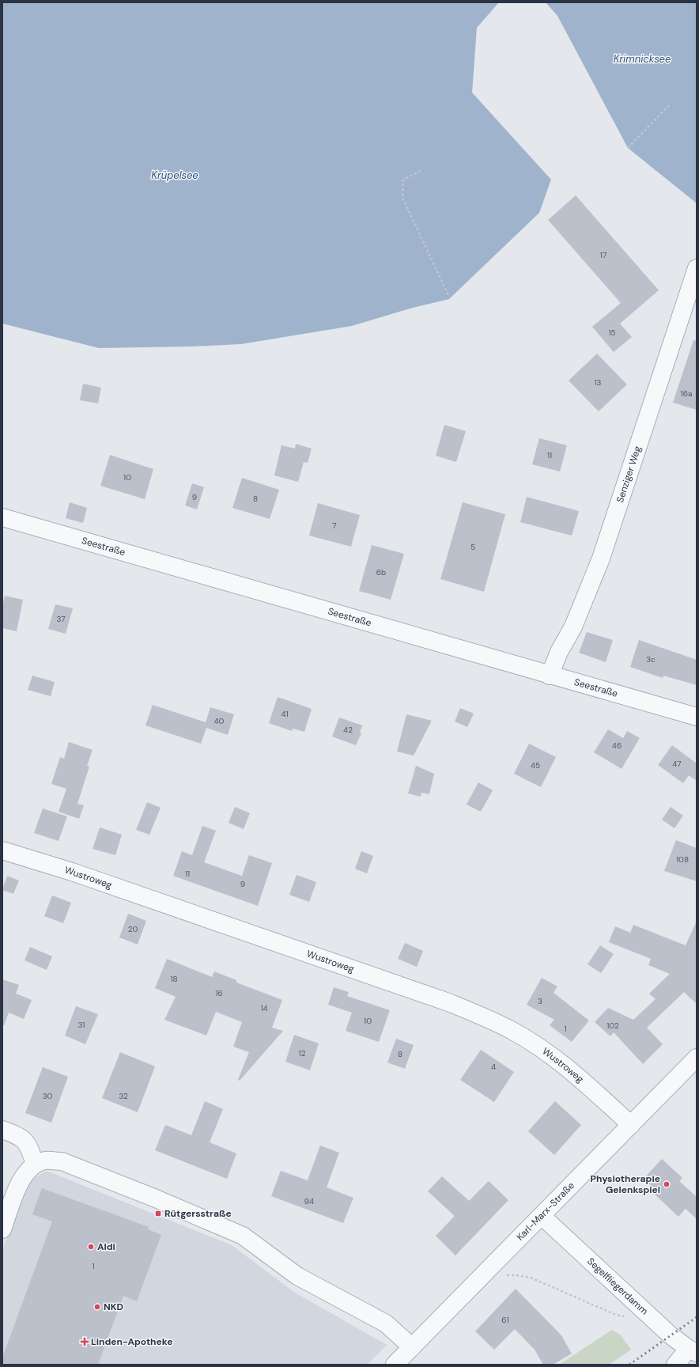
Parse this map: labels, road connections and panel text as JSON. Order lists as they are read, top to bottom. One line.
{"streets":{"street":["Senziger Weg","Seestraße","Wustroweg","Karl-Marx-Straße","Segelfliegerdamm"]},"crossings":[["Senziger Weg","Seestraße"],["Wustroweg","Karl-Marx-Straße"],["Karl-Marx-Straße","Segelfliegerdamm"]],"water":["Krimnicksee","Krüpelsee"],"places":{"other":["Physiotherapie Gelenkspiel","Aldi","NKD"],"transit":["Rütgersstraße"],"health":["Linden-Apotheke"]},"house_numbers":["17","15","13","16a","11","10","9","8","7","5","6b","37","3c","41","40","42","46","47","45","108","11","9","20","18","16","3","14","10","31","102","1","12","8","4","30","32","94","1","61"]}
